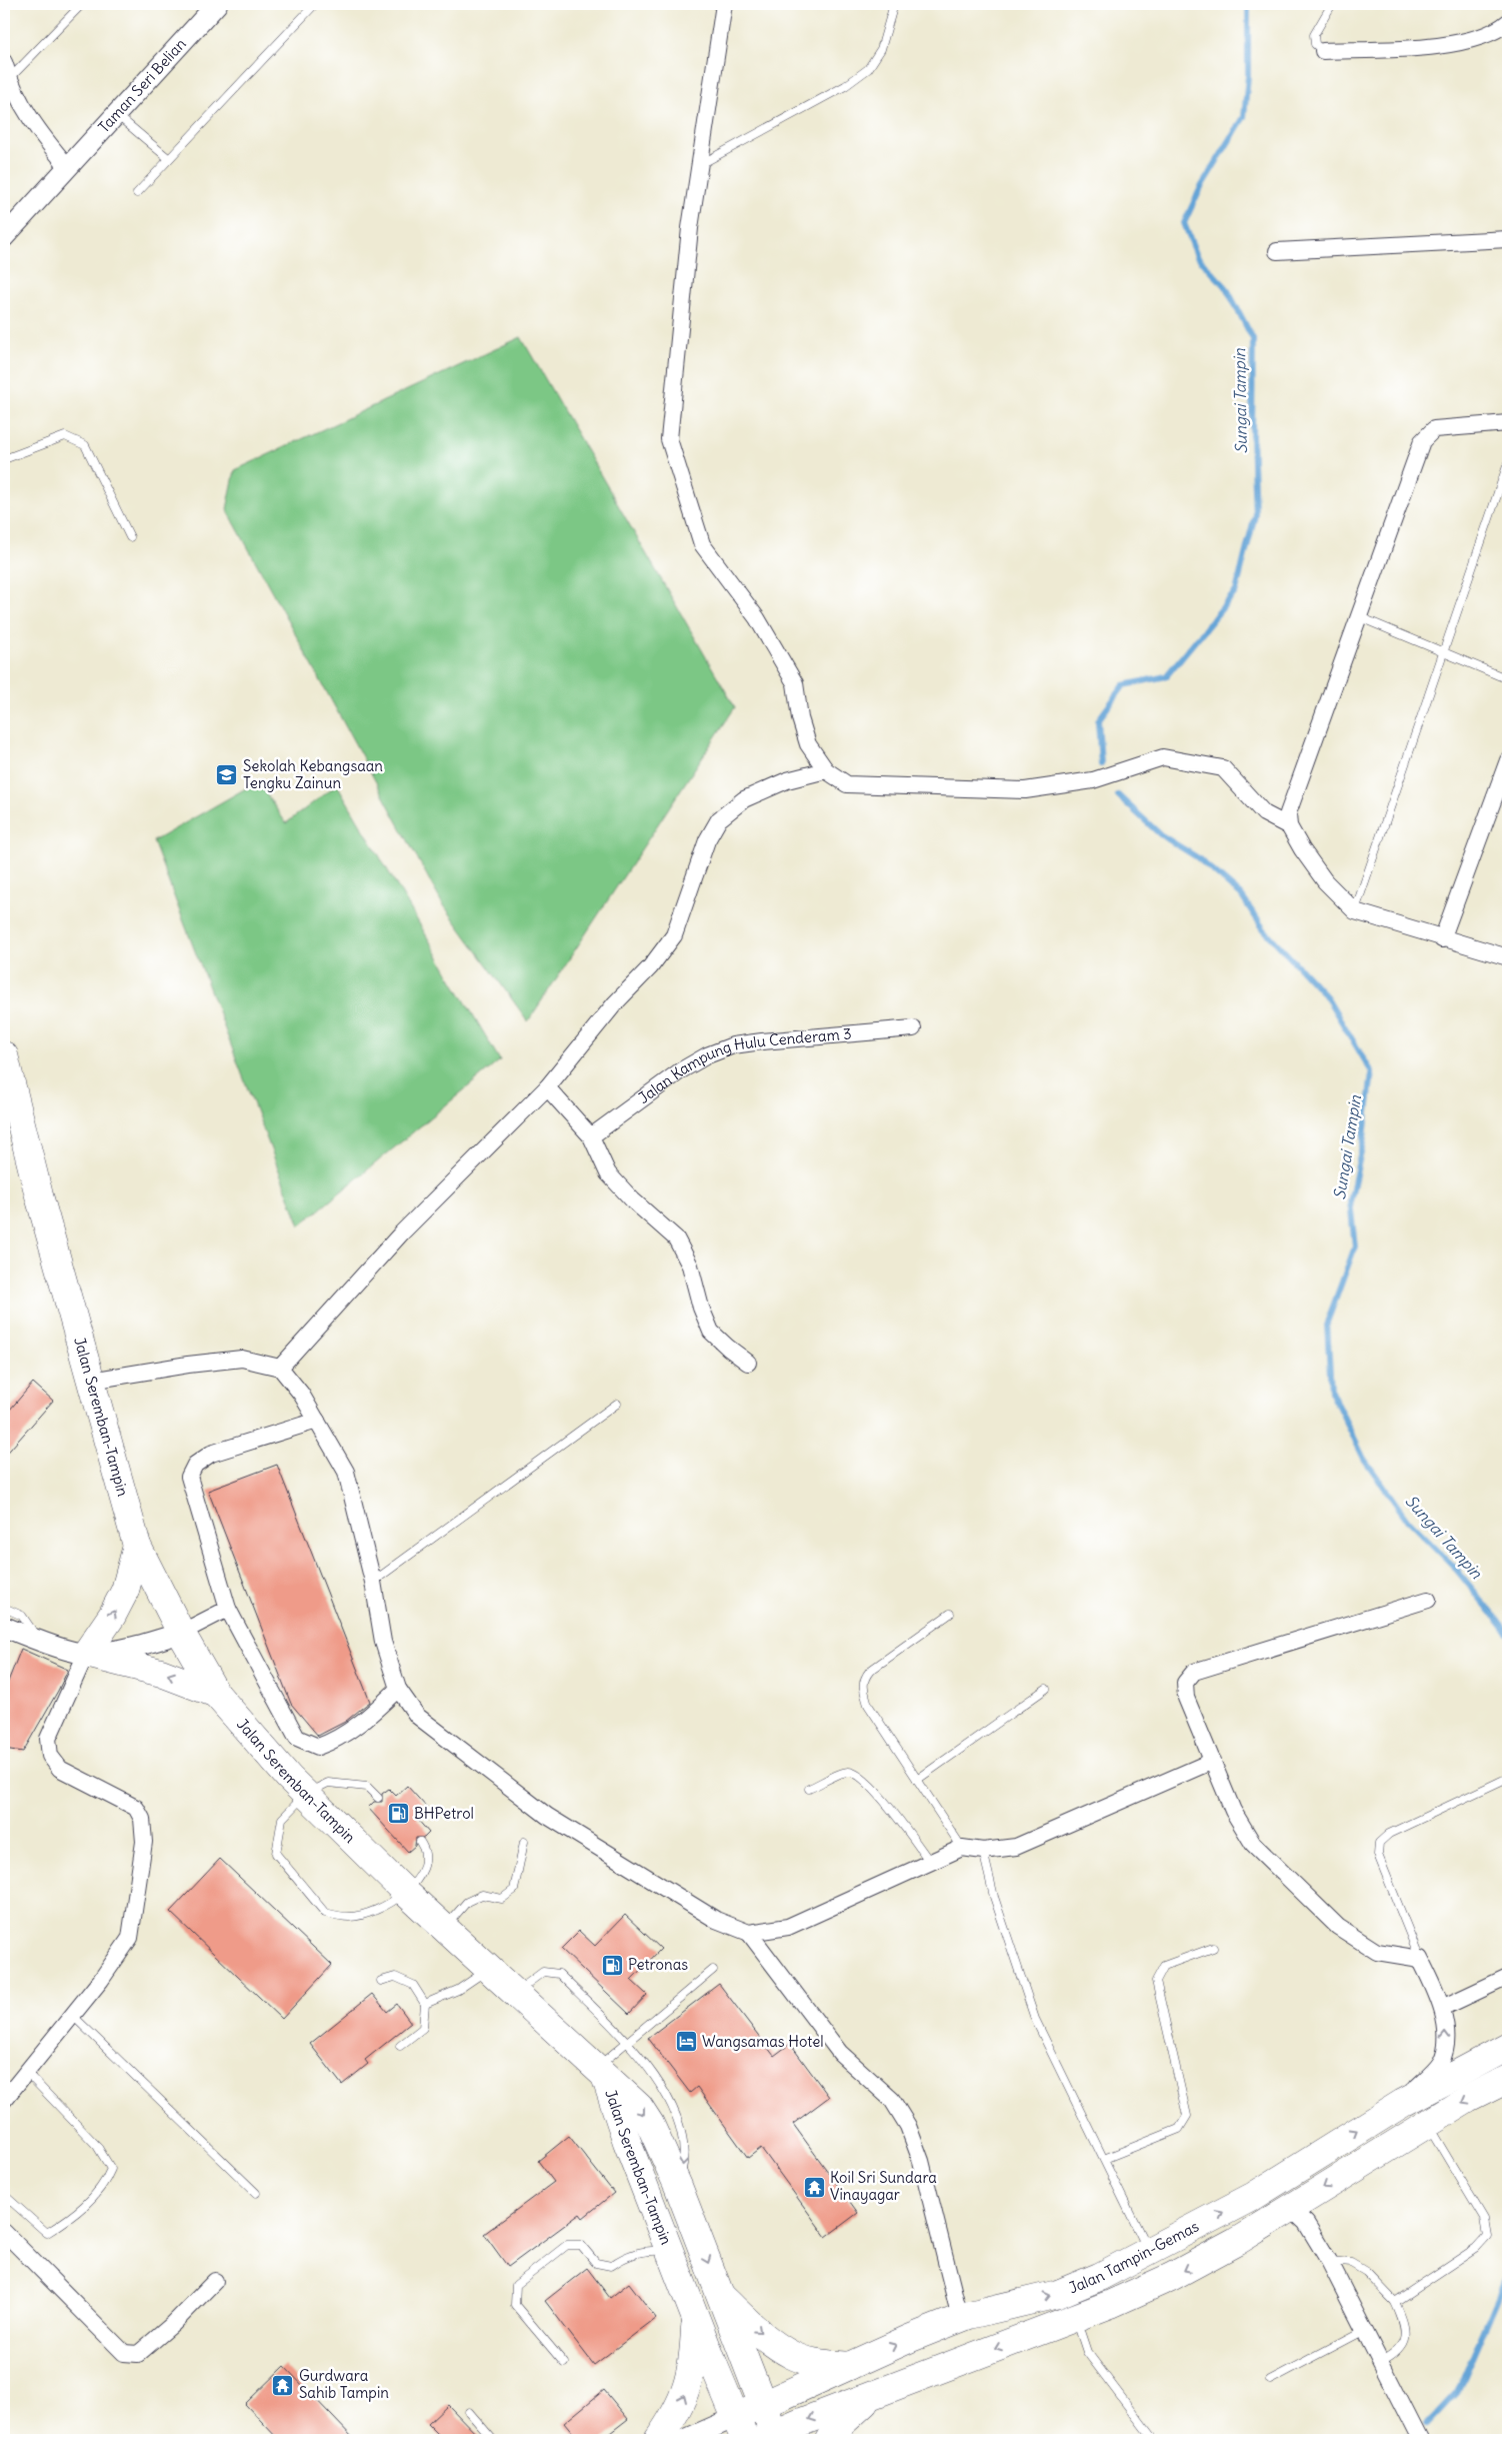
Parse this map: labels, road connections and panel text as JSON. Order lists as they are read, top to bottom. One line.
{"streets":{"highway":["Jalan Seremban-Tampin","Jalan Tampin-Gemas"],"street":["Taman Seri Belian","Jalan Kampung Hulu Cenderam 3"]},"crossings":[["Jalan Seremban-Tampin","Jalan Tampin-Gemas"]],"water":["Sungai Tampin"],"places":{"school or university":["Sekolah Kebangsaan Tengku Zainun"],"fuel station":["BHPetrol","Petronas"],"hotel":["Wangsamas Hotel"],"temple":["Koil Sri Sundara Vinayagar","Gurdwara Sahib Tampin"]}}
